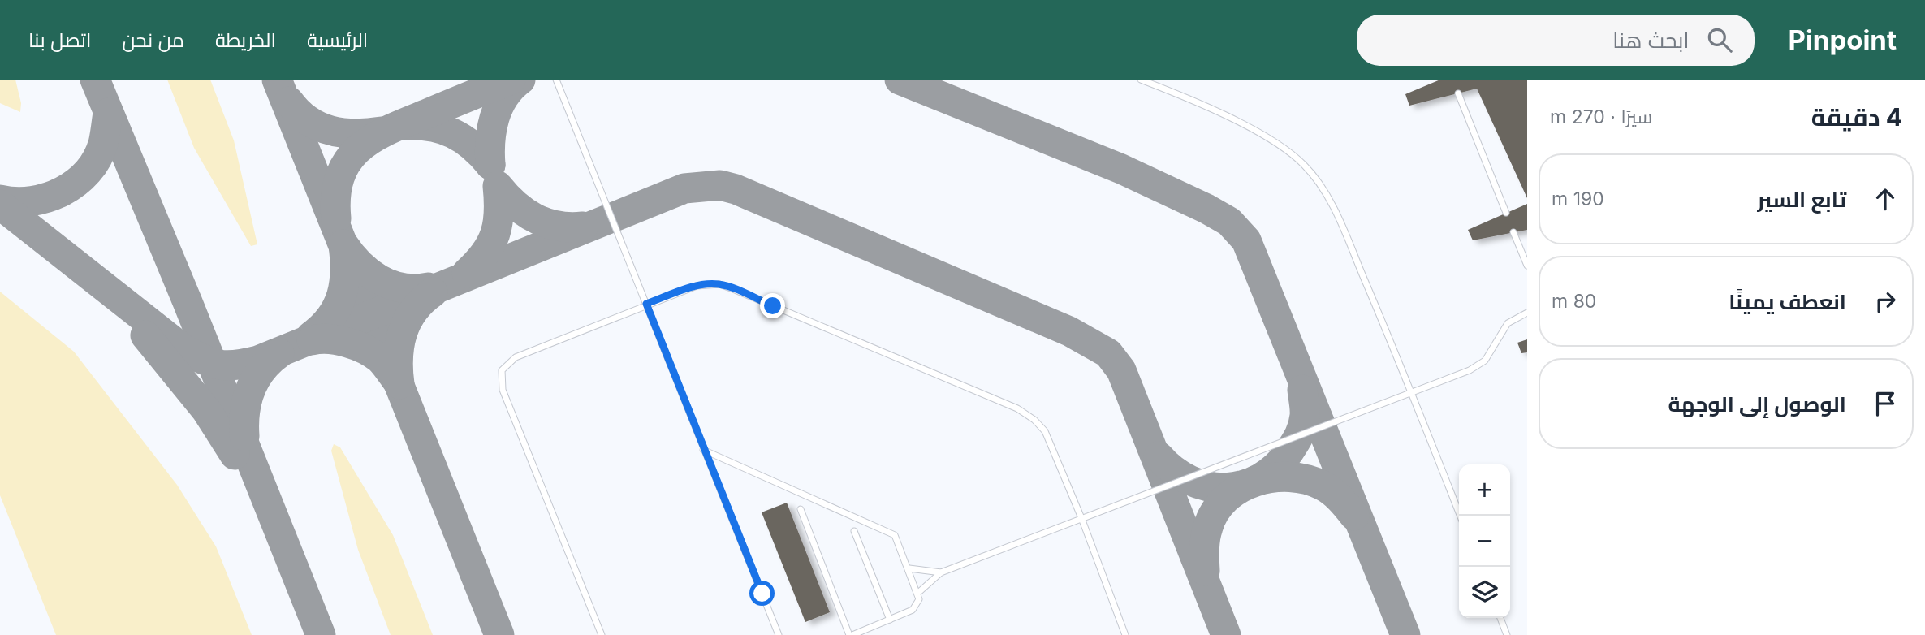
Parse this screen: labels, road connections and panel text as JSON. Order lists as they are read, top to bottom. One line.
{"page":{"header":"Pinpoint","search":"ابحث هنا","nav":["الرئيسية","الخريطة","من نحن","اتصل بنا"],"heading":["4 دقيقة","سيرًا · 270 m"],"list":[["تابع السير","190 m"],["انعطف يمينًا","80 m"],"الوصول إلى الوجهة"],"map_buttons":["+","−"]}}
